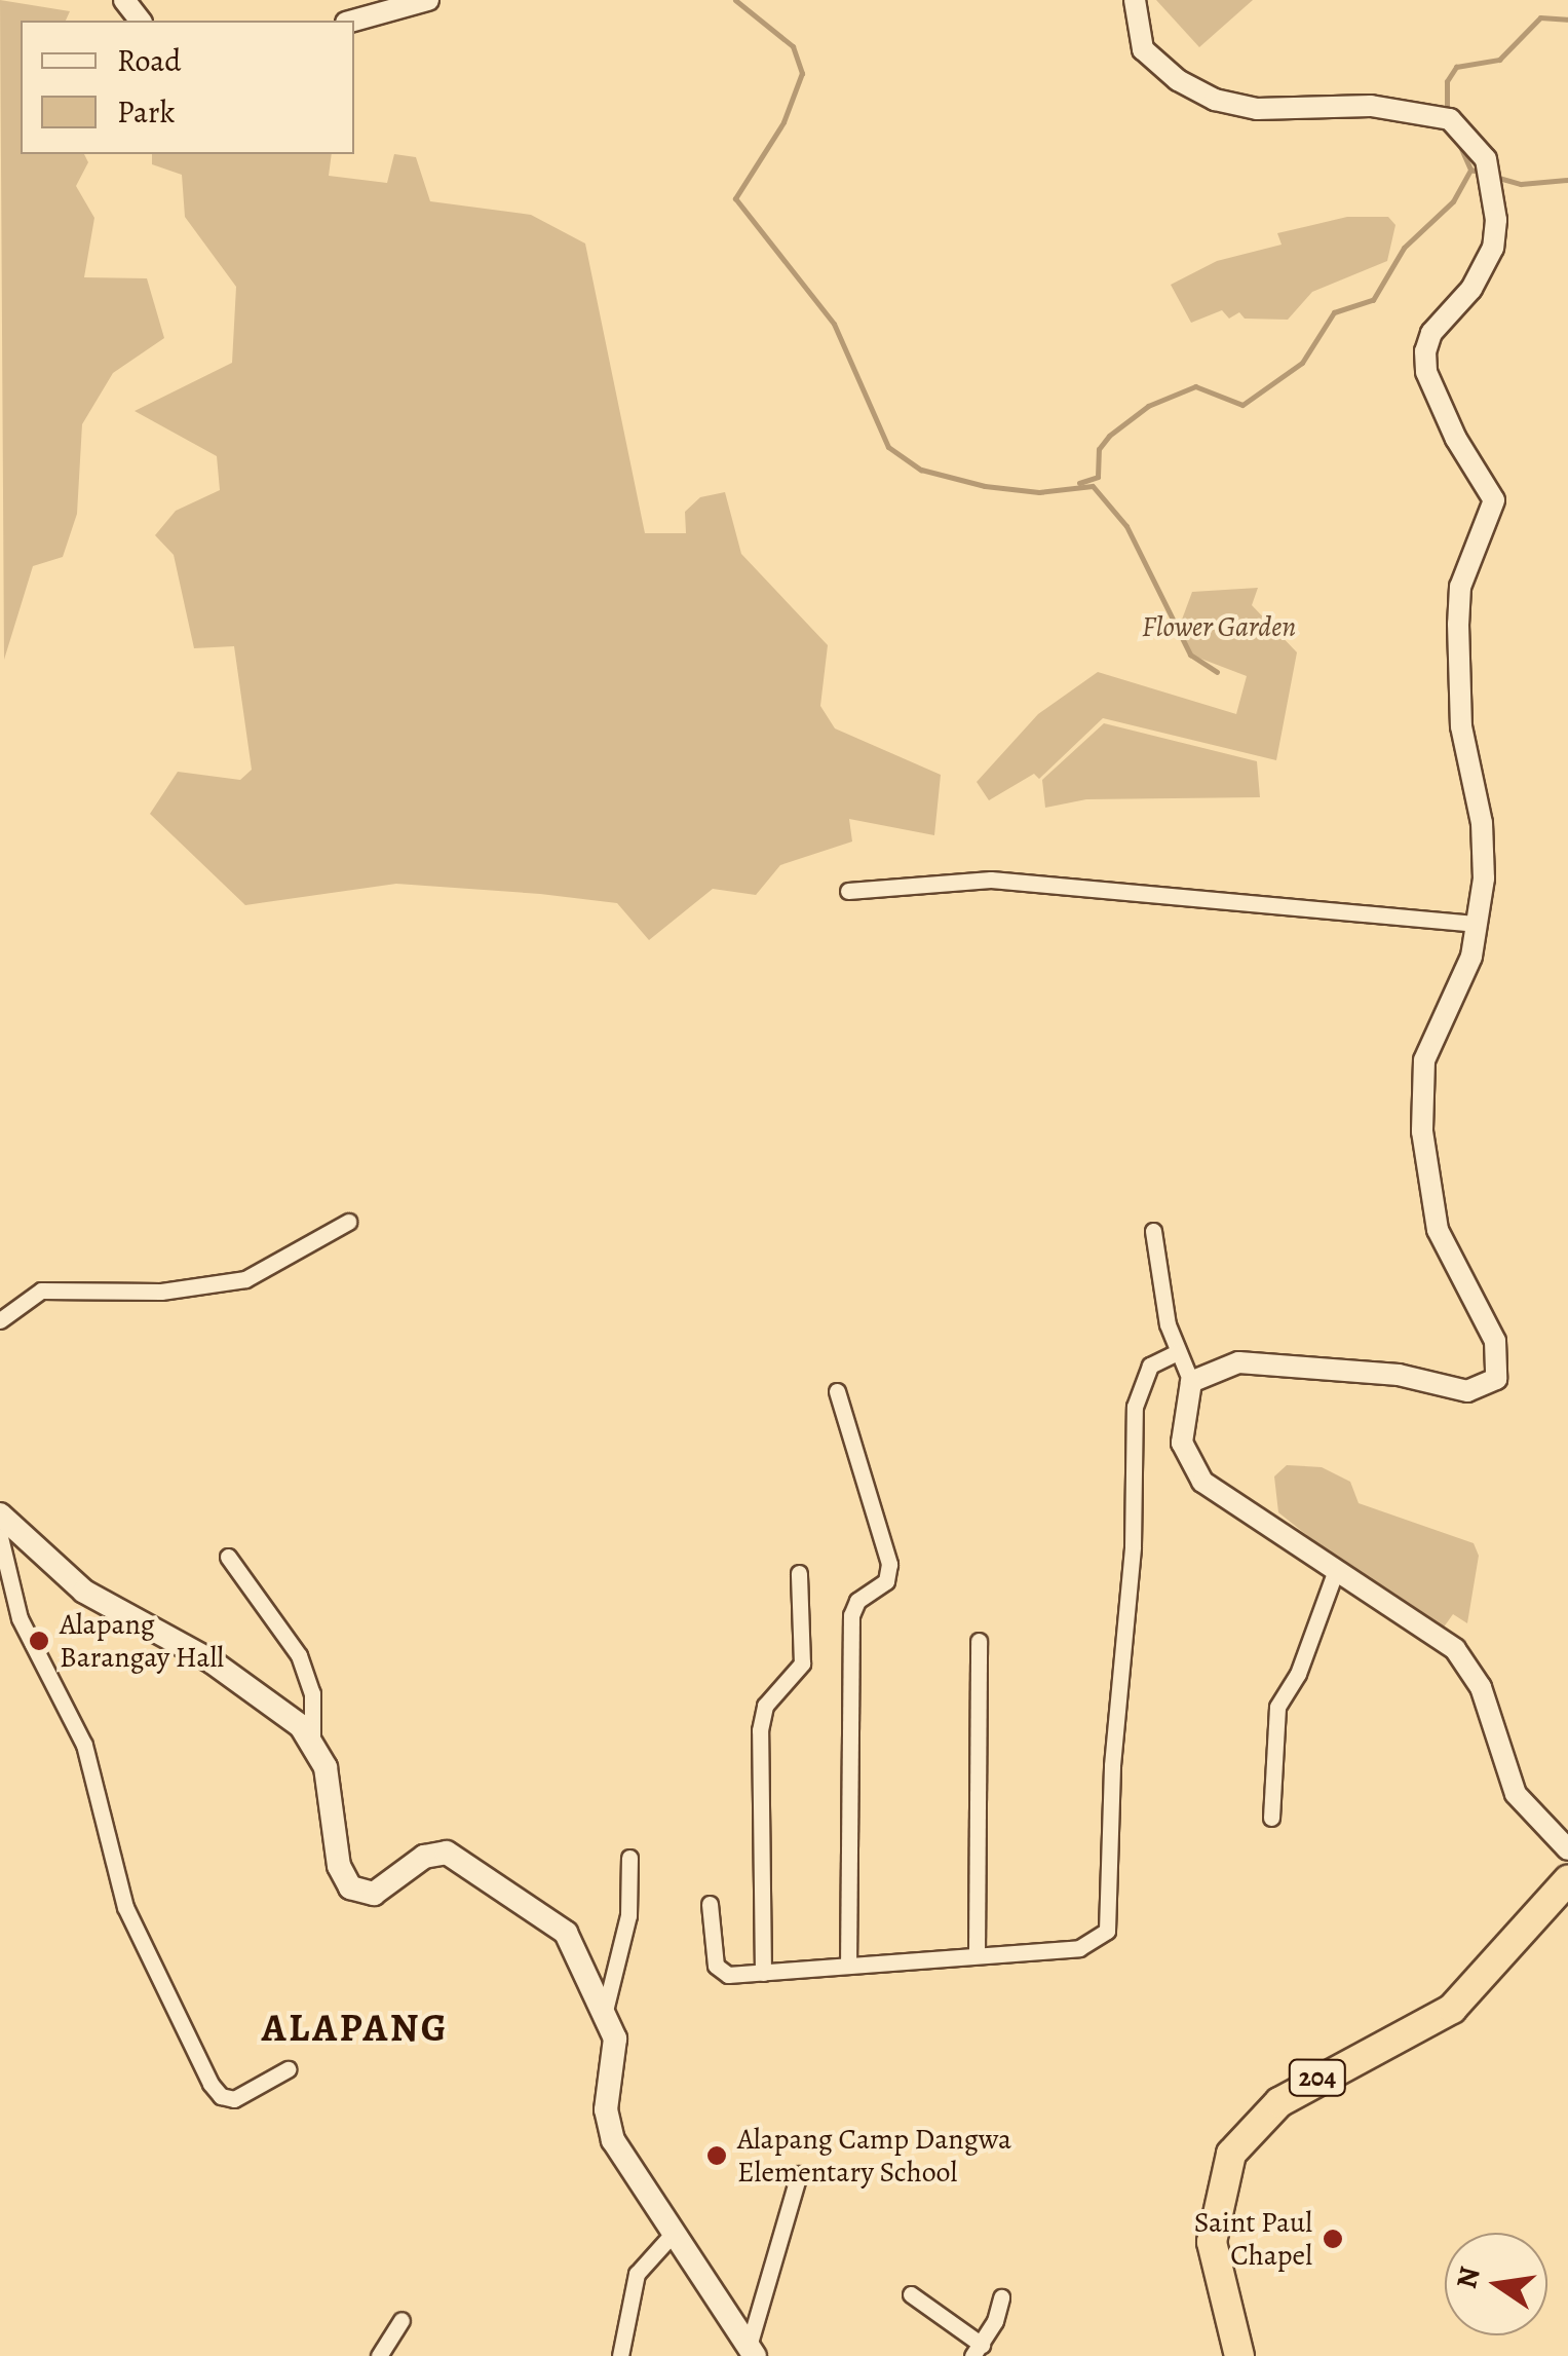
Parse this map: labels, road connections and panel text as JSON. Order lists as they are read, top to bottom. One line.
{"streets":{"highway":["204"]},"districts":["ALAPANG"],"parks":["Flower Garden"],"places":["Alapang Barangay Hall","Alapang Camp Dangwa Elementary School","Saint Paul Chapel"],"legend":["Road","Park"],"north":"left"}
